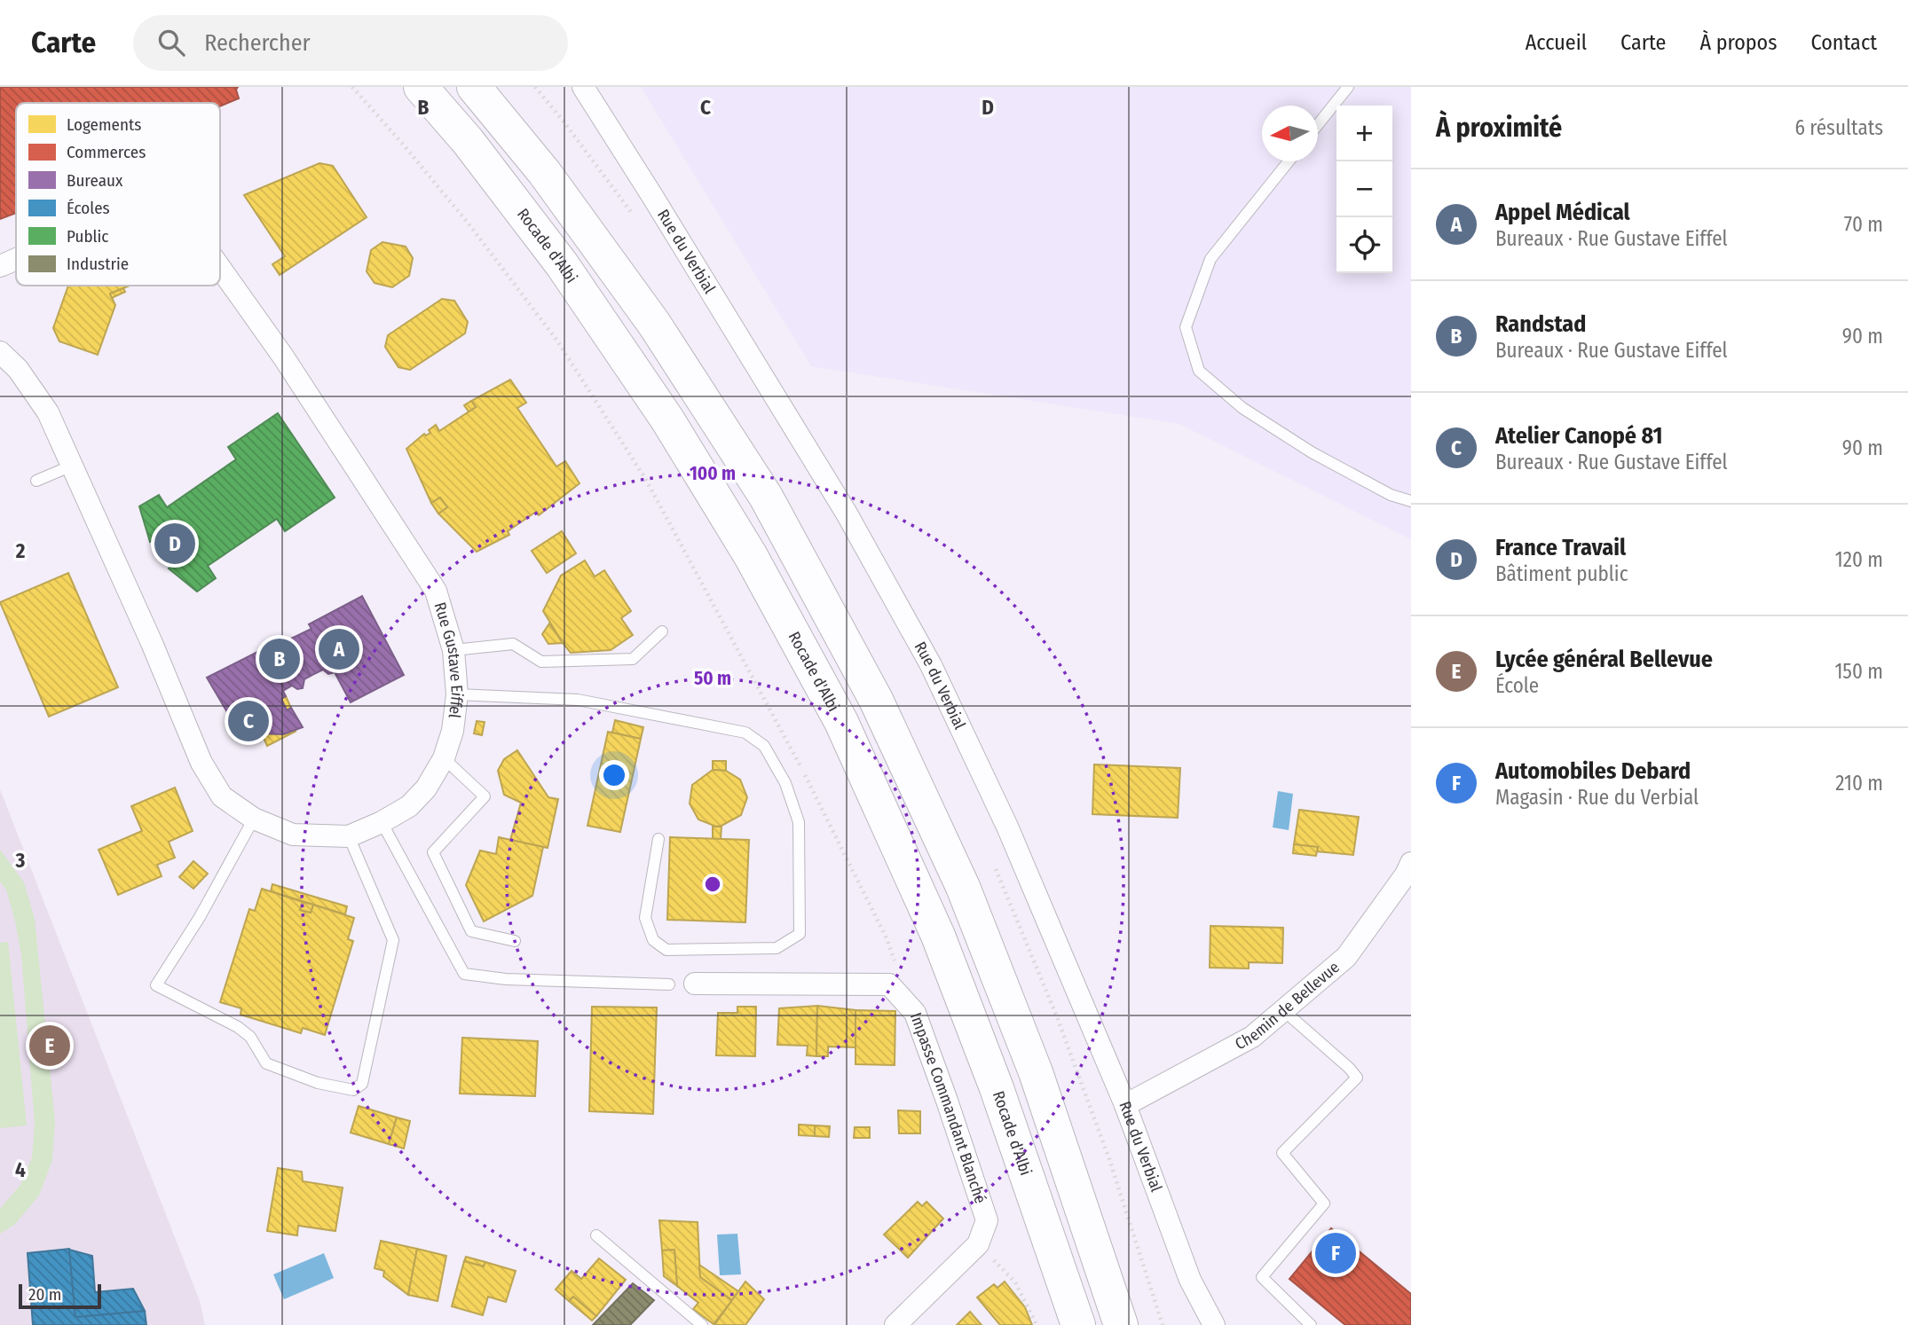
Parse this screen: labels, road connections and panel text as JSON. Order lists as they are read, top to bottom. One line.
{"streets":{"highway":["Rocade d'Albi"],"street":["Rue du Verbial","Rue Gustave Eiffel","Chemin de Bellevue","Impasse Commandant Blanché"]},"crossings":[["Rue du Verbial","Chemin de Bellevue"]],"legend":["Logements","Commerces","Bureaux","Écoles","Public","Industrie"],"scale_bar":"20 m","north":"left","page":{"header":"Carte","search":"Rechercher","nav":["Accueil","Carte","À propos","Contact"],"heading":["À proximité","6 résultats"],"map_buttons":["+","−"],"list":[{"mark":"A","name":"Appel Médical","note":"Bureaux · Rue Gustave Eiffel","value":"70 m"},{"mark":"B","name":"Randstad","note":"Bureaux · Rue Gustave Eiffel","value":"90 m"},{"mark":"C","name":"Atelier Canopé 81","note":"Bureaux · Rue Gustave Eiffel","value":"90 m"},{"mark":"D","name":"France Travail","note":"Bâtiment public","value":"120 m"},{"mark":"E","name":"Lycée général Bellevue","note":"École","value":"150 m"},{"mark":"F","name":"Automobiles Debard","note":"Magasin · Rue du Verbial","value":"210 m"}],"pins":["D","A","B","C","E","F"],"scale":"20 m"},"grid":{"columns":["B","C","D"],"rows":["2","3","4"]},"rings":["100 m","50 m"]}
